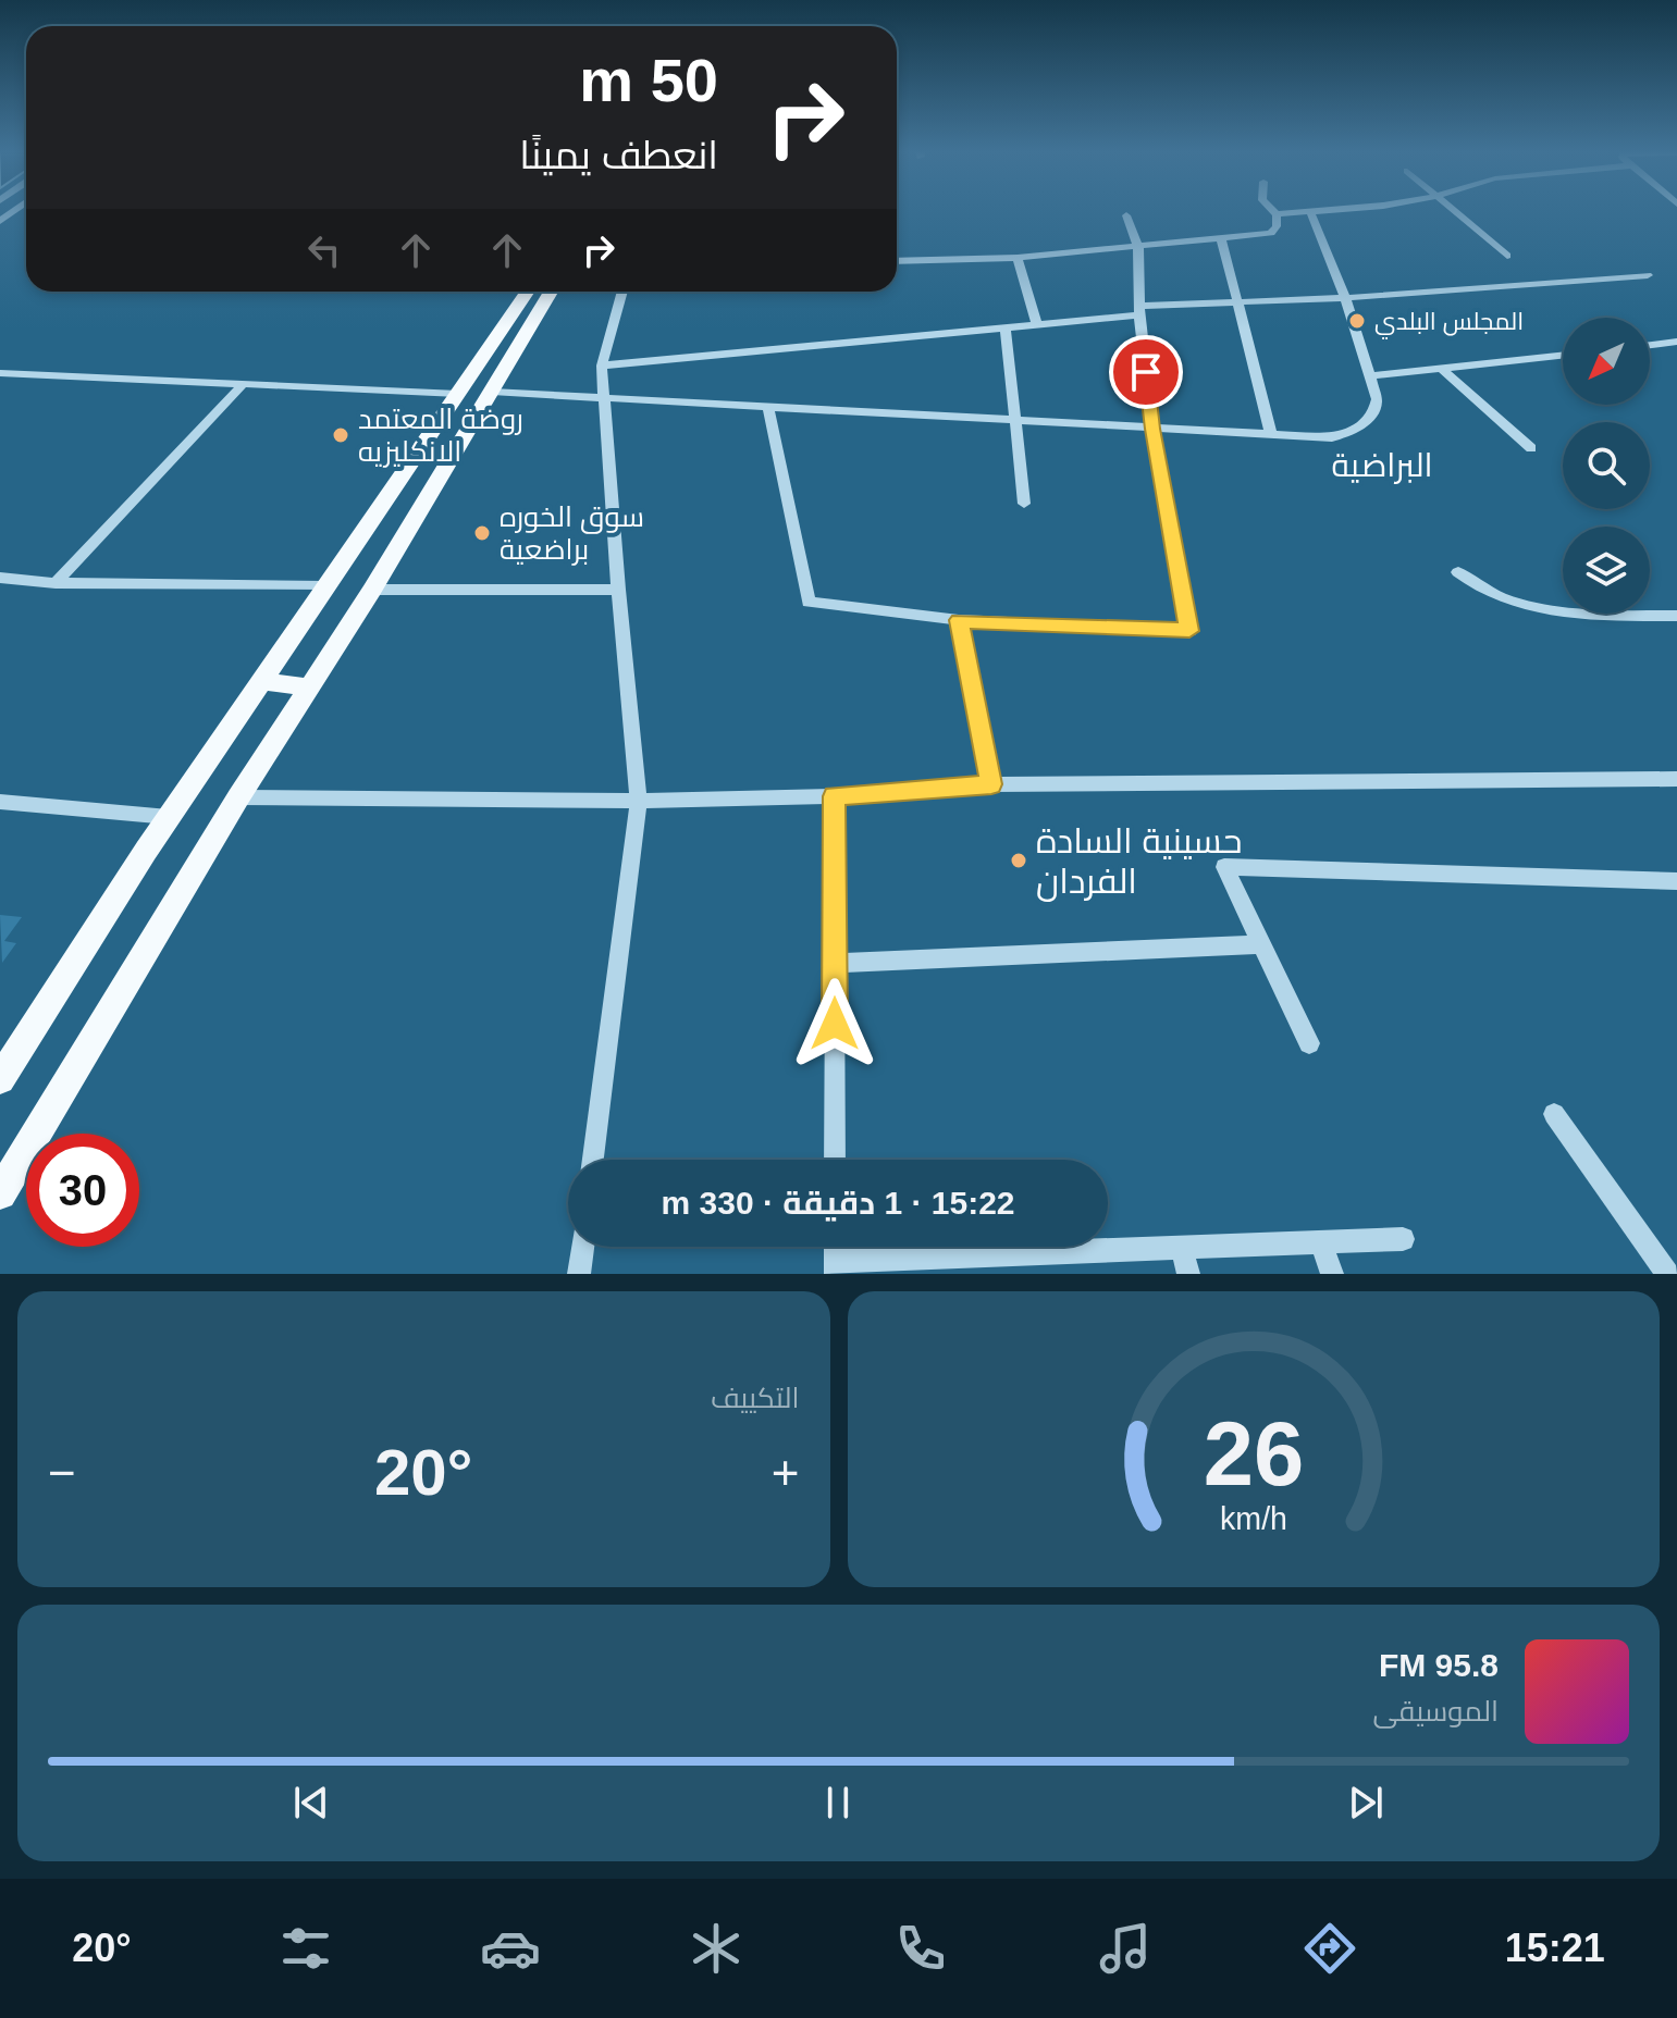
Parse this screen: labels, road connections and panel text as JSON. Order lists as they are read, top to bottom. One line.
{"districts":["البراضية"],"places":["المجلس البلدي","روضة المعتمد الانكليزيه","سوق الخوره براضعية","حسينية السادة الفردان"],"north":"bottom left","page":{"turn":["50 m","انعطف يمينًا"],"limit":"30","trip":"15:22 · 1 دقيقة · 330 m","tile":"التكييف","heat":["−","20°","+"],"song":["95.8 FM","الموسيقى"],"tabs":["15:21","20°"],"gauge":["26","km/h"]}}
